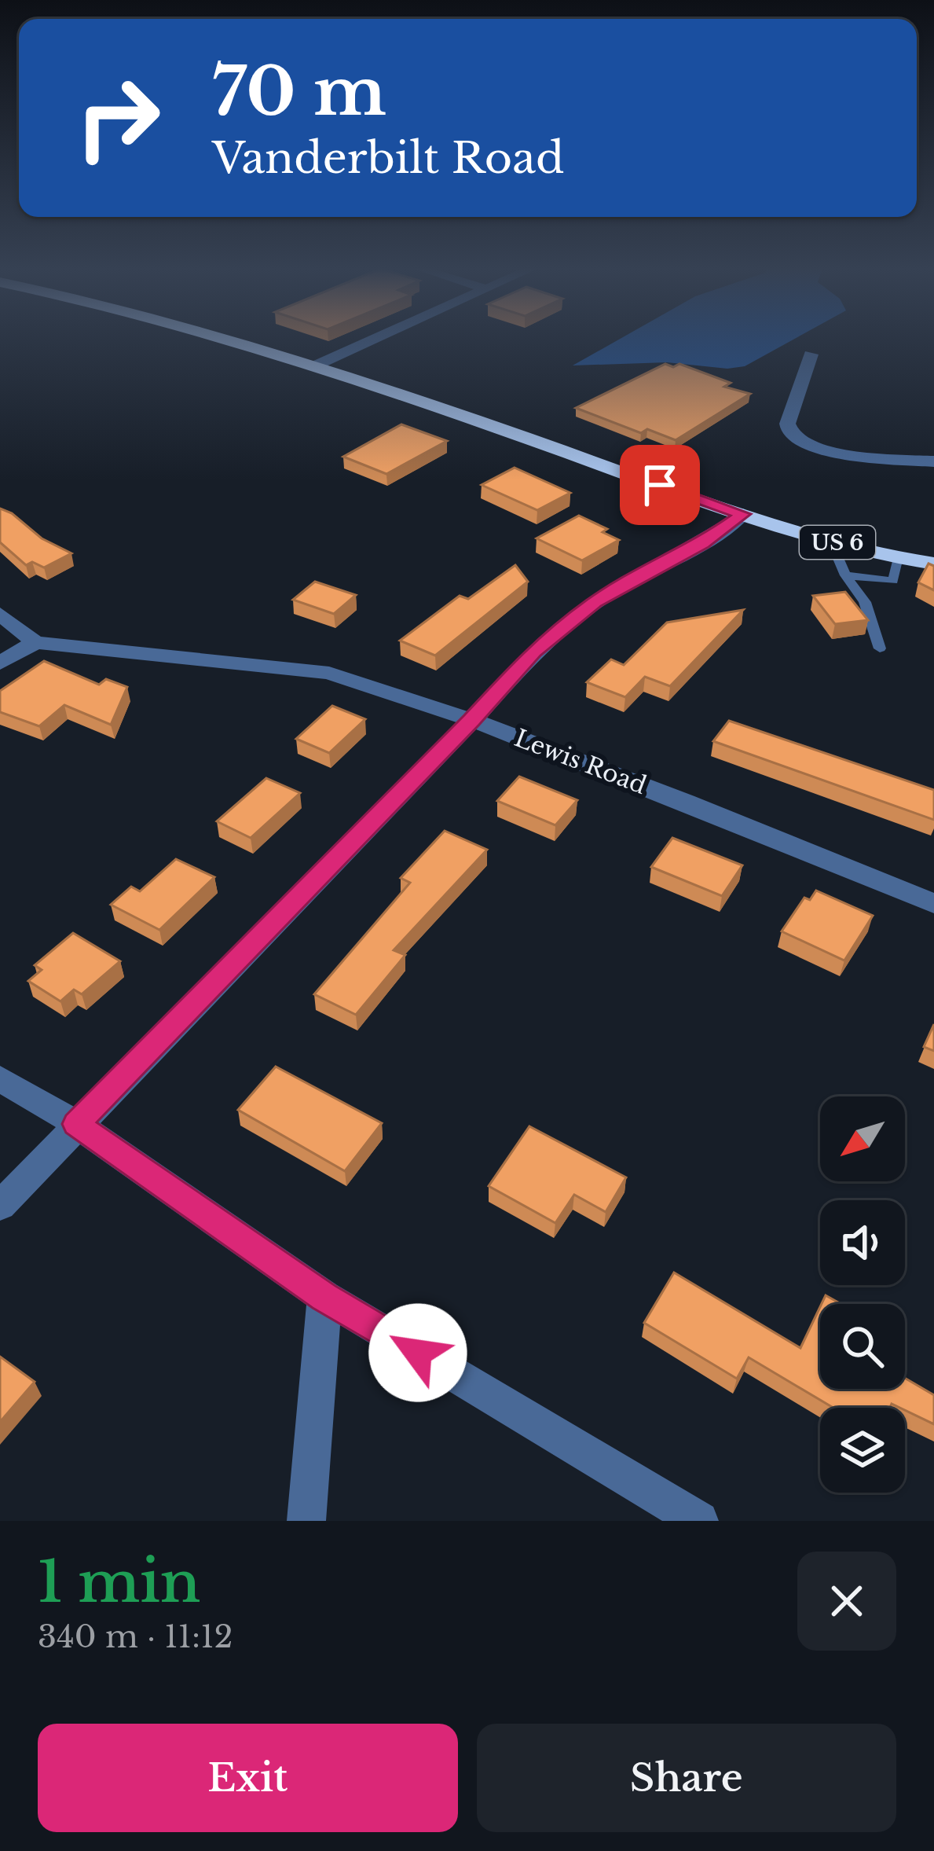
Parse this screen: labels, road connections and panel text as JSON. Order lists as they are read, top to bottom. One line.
{"streets":{"highway":["US 6"],"street":["Lewis Road"]},"north":"bottom left","page":{"turn":["70 m","Vanderbilt Road"],"heading":["1 min","340 m · 11:12"],"buttons":["Exit","Share"]}}
